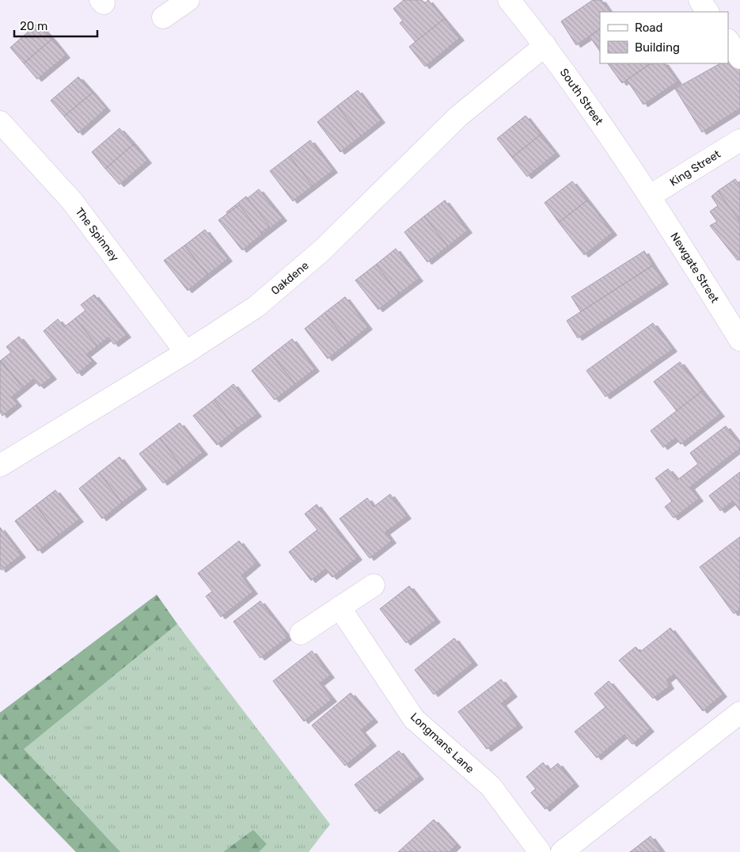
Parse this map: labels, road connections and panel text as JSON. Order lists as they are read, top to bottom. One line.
{"streets":{"street":["South Street","King Street","The Spinney","Newgate Street","Oakdene","Longmans Lane"]},"crossings":[["South Street","King Street"],["South Street","Newgate Street"],["South Street","Oakdene"],["King Street","Newgate Street"],["The Spinney","Oakdene"]],"legend":["Road","Building"],"scale_bar":"20 m"}
